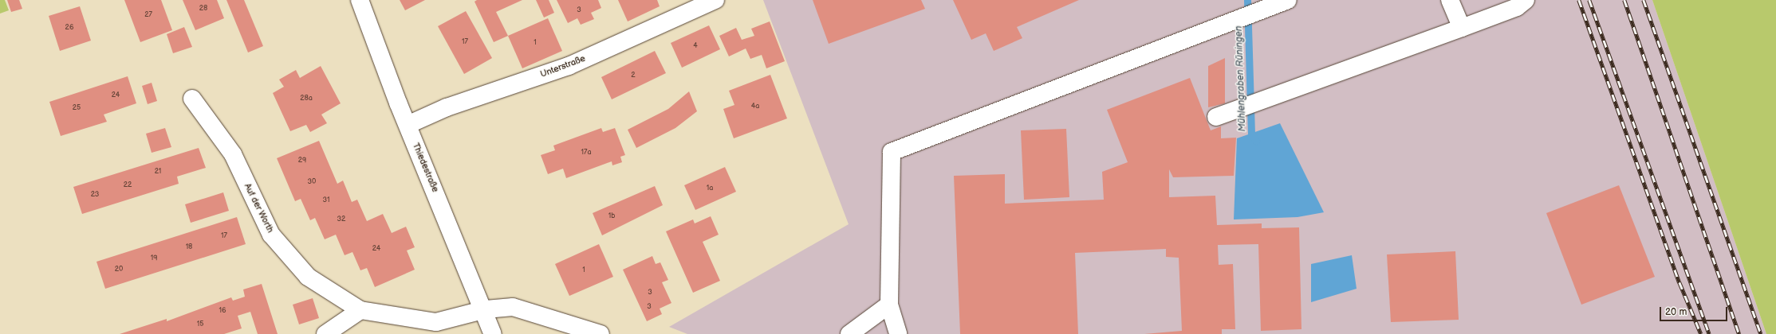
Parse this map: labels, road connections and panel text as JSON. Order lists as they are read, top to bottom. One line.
{"streets":{"street":["Unterstraße","Thiedestraße","Auf der Worth"]},"crossings":[["Unterstraße","Thiedestraße"],["Thiedestraße","Auf der Worth"]],"water":["Mühlengraben Rüningen"],"house_numbers":["28","3","27","26","17","1","4","2","24","28a","4a","25","17a","29","21","30","22","1a","23","31","1b","32","17","18","24","19","20","1","3","3","16","15"],"scale_bar":"20 m"}
